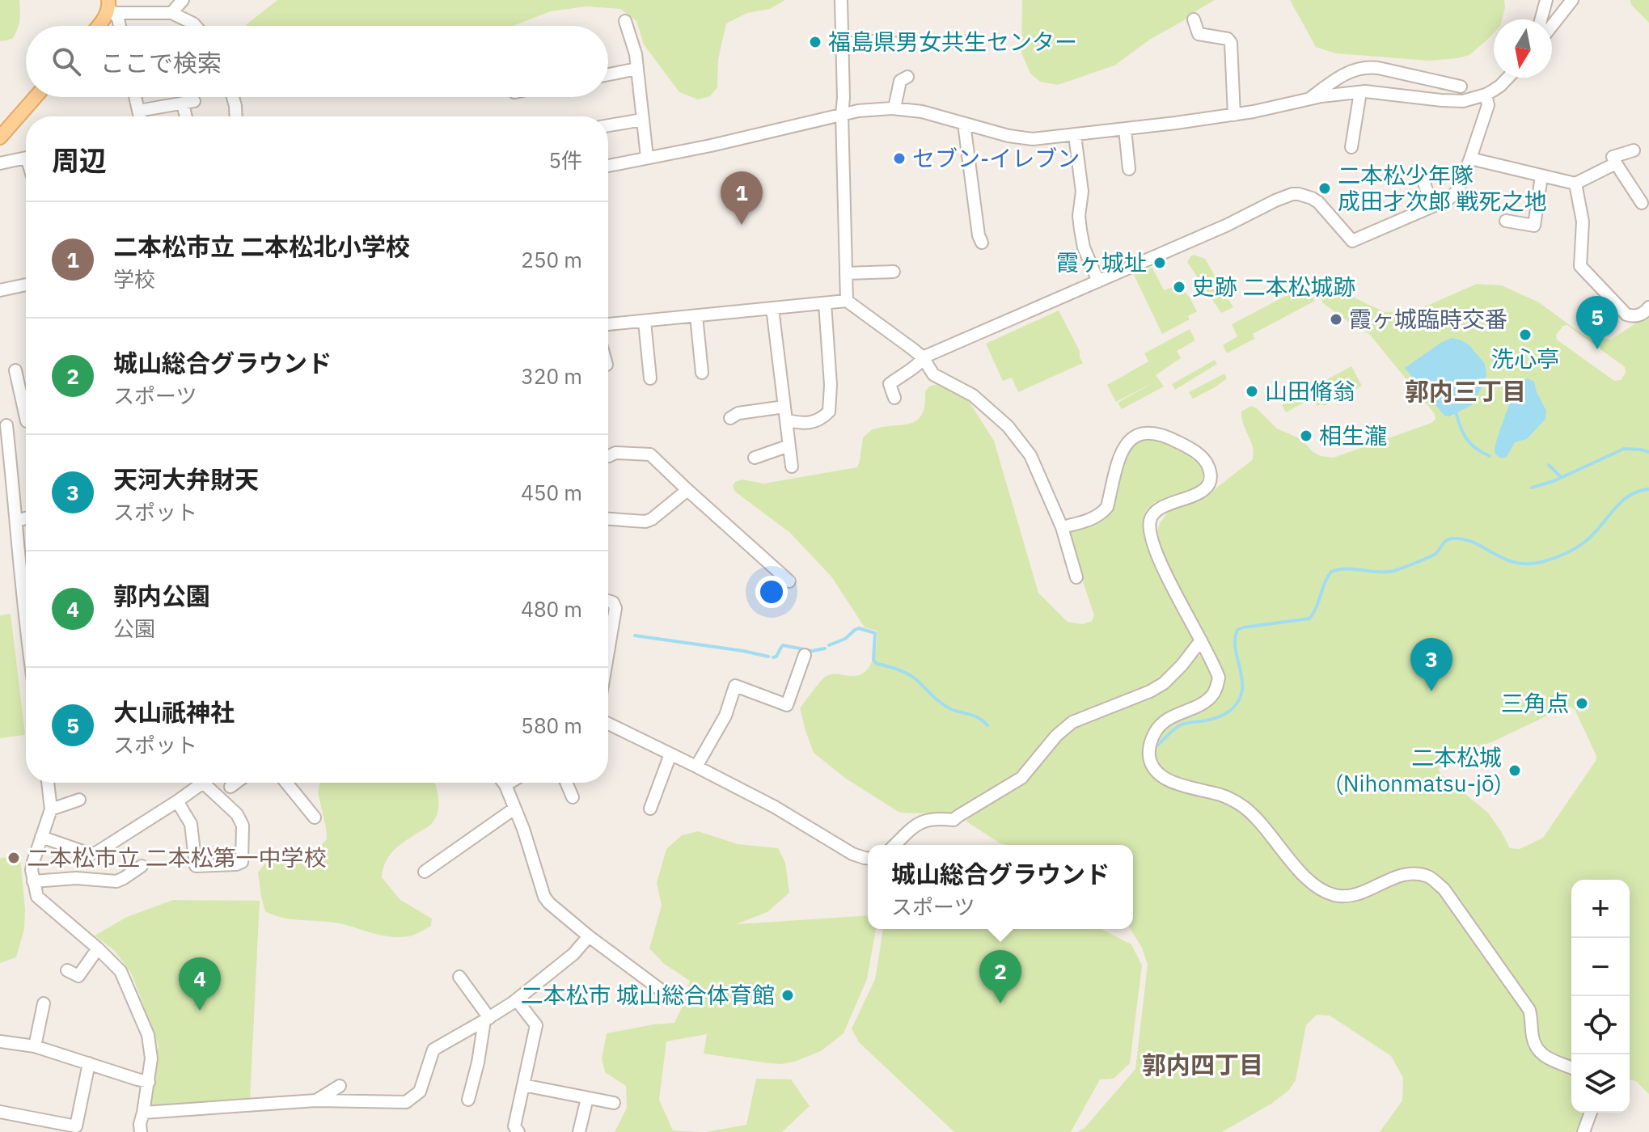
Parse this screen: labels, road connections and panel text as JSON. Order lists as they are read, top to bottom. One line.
{"districts":["郭内三丁目","郭内四丁目"],"places":["福島県男女共生センター","セブン-イレブン","二本松少年隊 成田才次郎 戦死之地","霞ヶ城址","史跡 二本松城跡","霞ヶ城臨時交番","洗心亭","山田脩翁","相生瀧","三角点","二本松城 (Nihonmatsu-jō)","二本松市立 二本松第一中学校","二本松市 城山総合体育館"],"north":"bottom","page":{"search":"ここで検索","heading":["周辺","5件"],"pins":["1","5","3","2","4"],"list":[{"mark":"1","name":"二本松市立 二本松北小学校","note":"学校","value":"250 m"},{"mark":"2","name":"城山総合グラウンド","note":"スポーツ","value":"320 m"},{"mark":"3","name":"天河大弁財天","note":"スポット","value":"450 m"},{"mark":"4","name":"郭内公園","note":"公園","value":"480 m"},{"mark":"5","name":"大山祇神社","note":"スポット","value":"580 m"}],"popup":["城山総合グラウンド","スポーツ"],"map_buttons":["+","−"]}}
